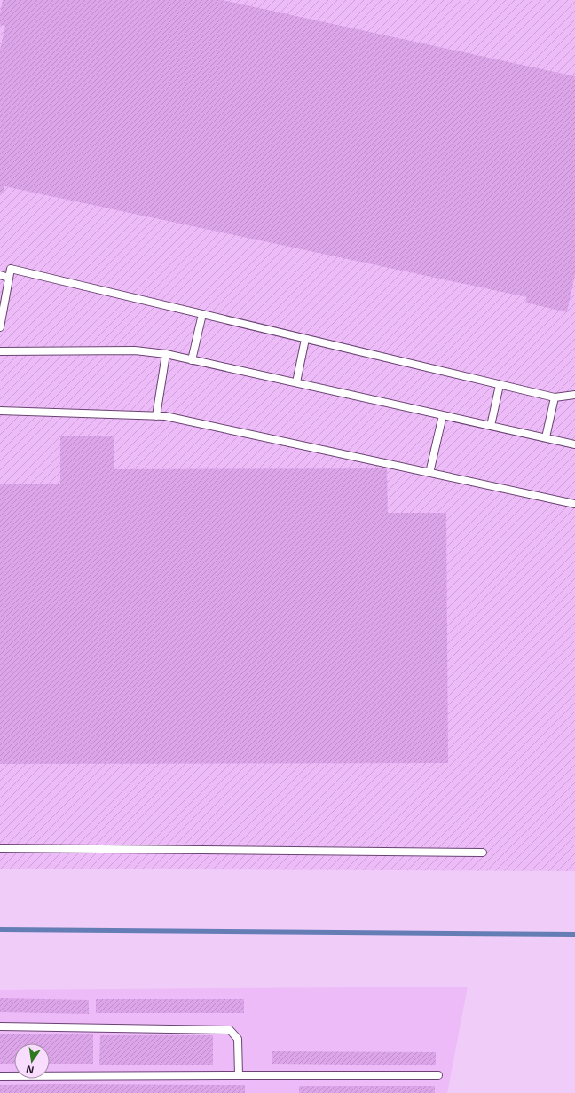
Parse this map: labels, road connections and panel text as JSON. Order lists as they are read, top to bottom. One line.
{"north":"bottom"}
